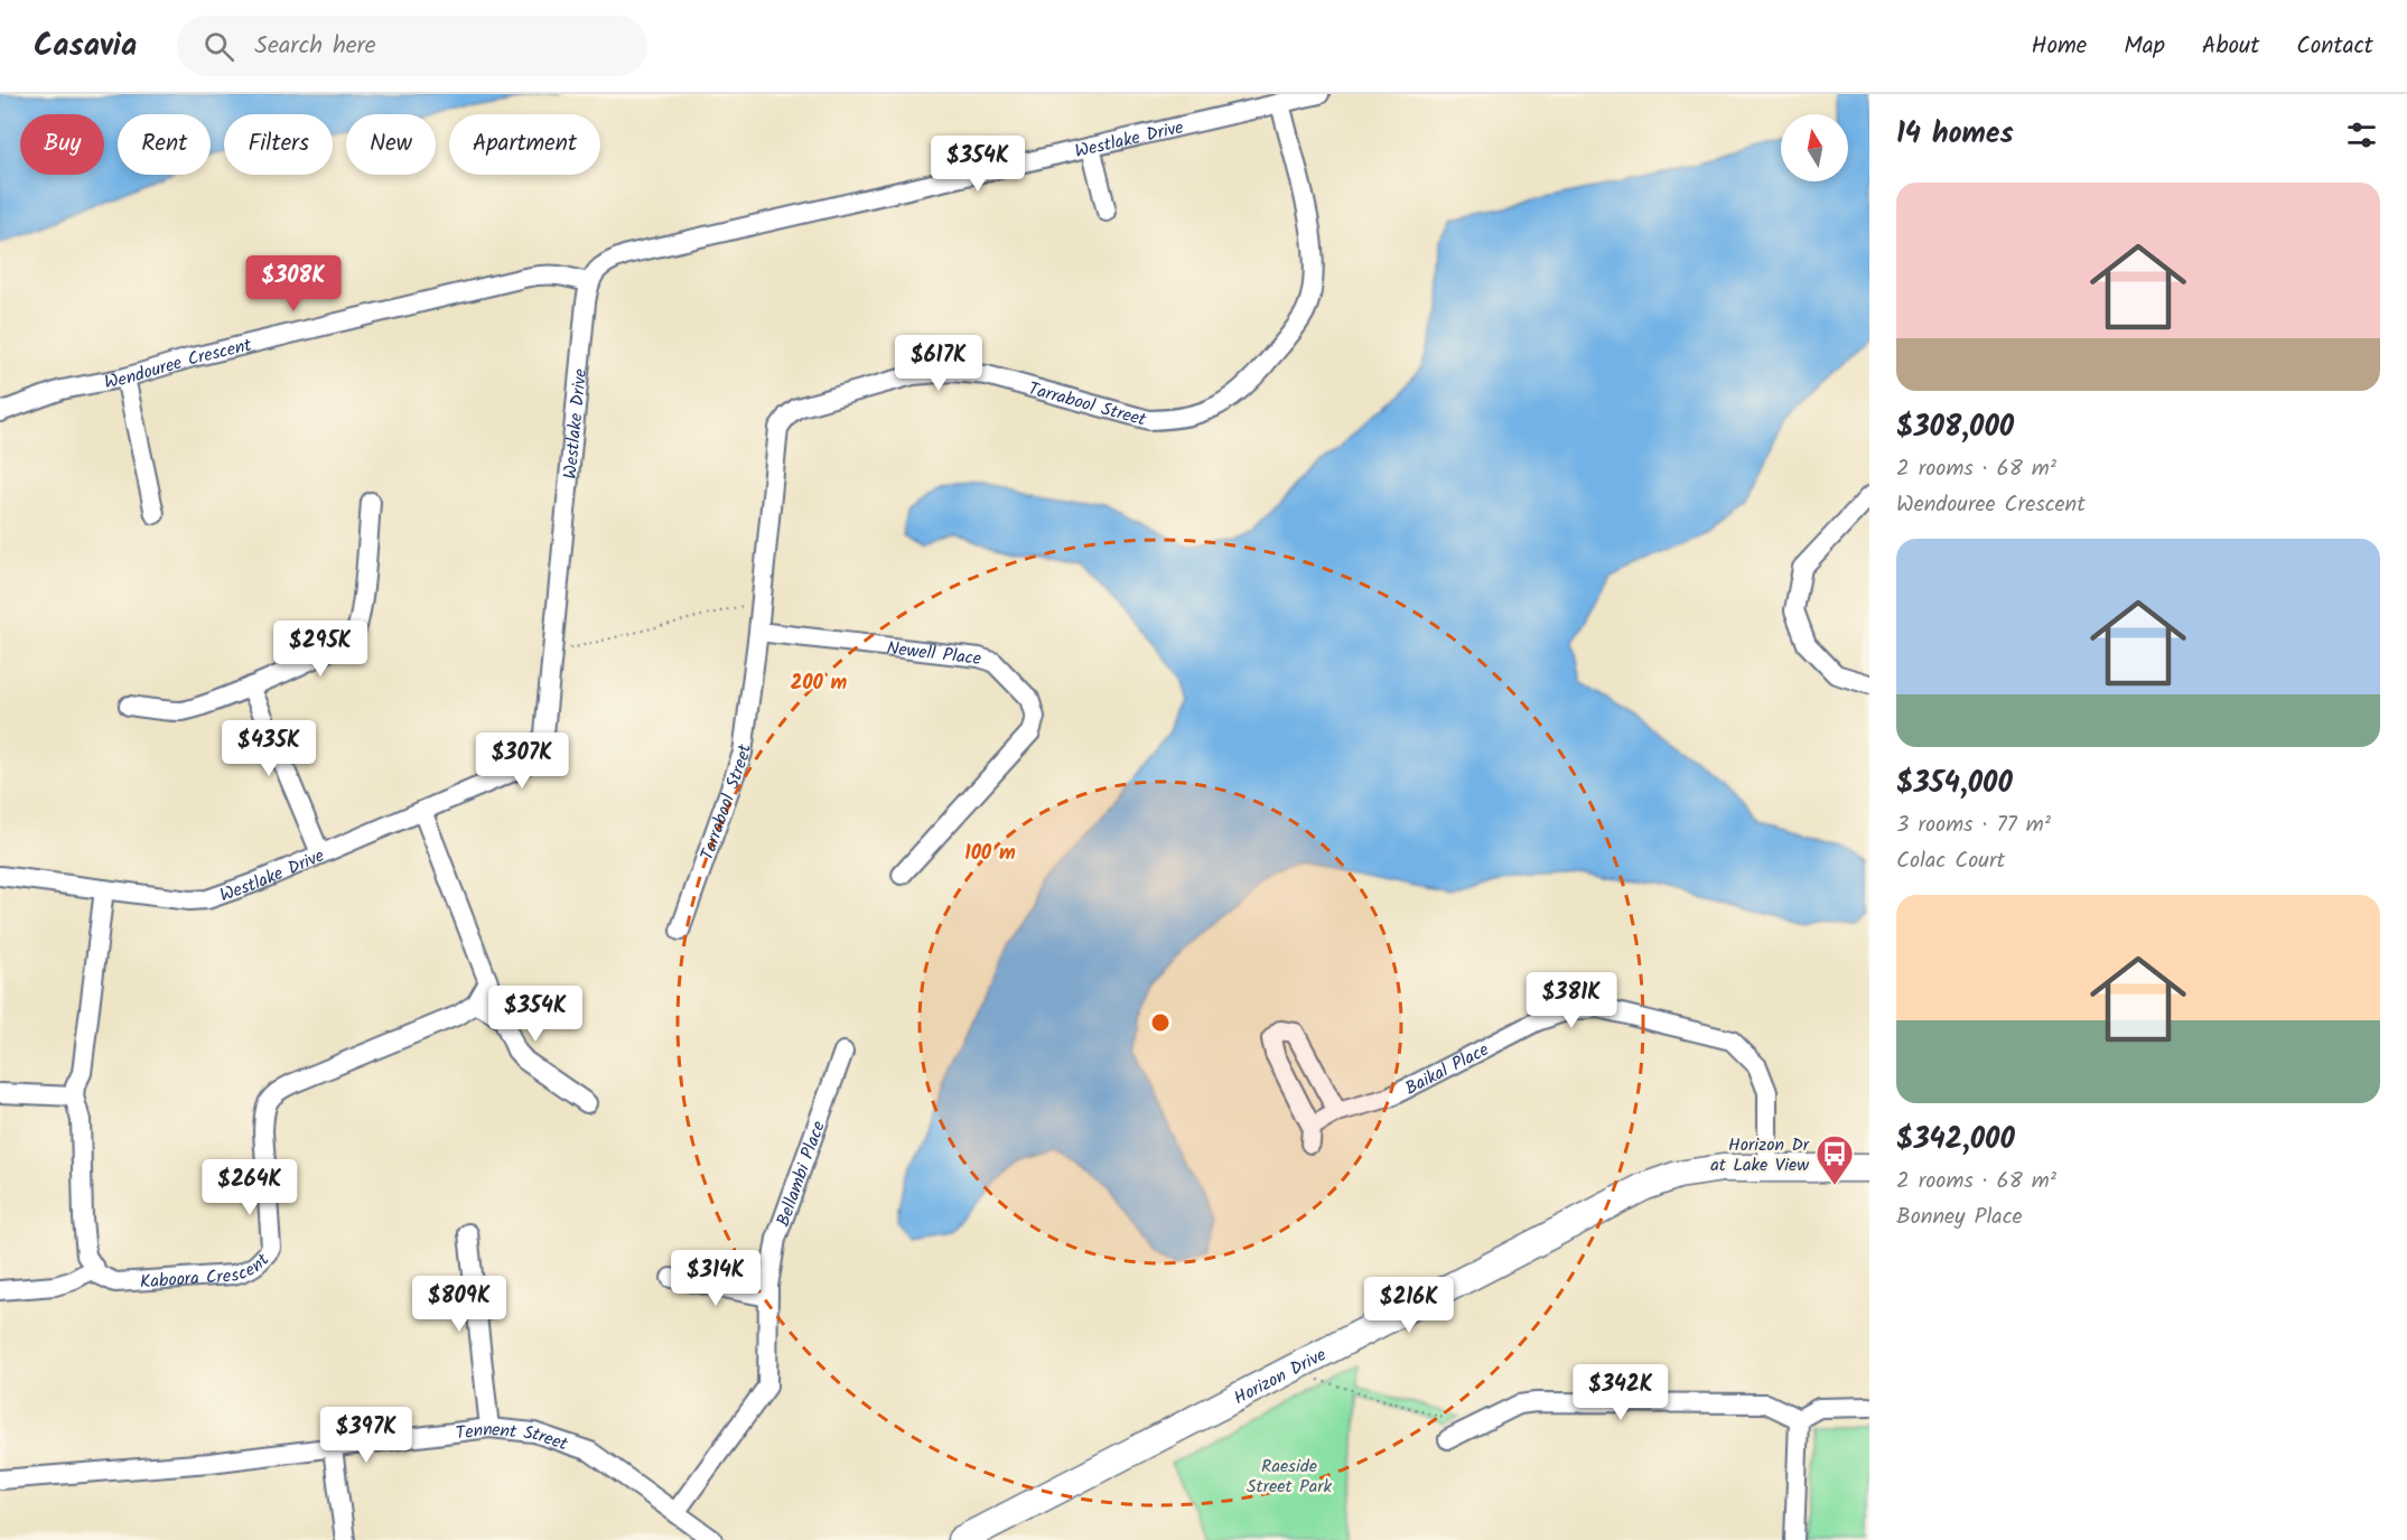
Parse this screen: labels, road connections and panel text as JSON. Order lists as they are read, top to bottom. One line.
{"streets":{"street":["Westlake Drive","Wendouree Crescent","Tarrabool Street","Newell Place","Baikal Place","Bellambi Place","Kaboora Crescent","Horizon Drive","Tennent Street"]},"crossings":[["Westlake Drive","Wendouree Crescent"],["Westlake Drive","Tarrabool Street"],["Tarrabool Street","Newell Place"],["Baikal Place","Horizon Drive"],["Bellambi Place","Tennent Street"]],"parks":["Raeside Street Park"],"places":{"bus stop":["Horizon Dr at Lake View"]},"north":"top","page":{"header":"Casavia","search":"Search here","nav":["Home","Map","About","Contact"],"heading":"14 homes","chip":["Buy","Rent","Filters","New","Apartment"],"price":["$354K","$308K","$617K","$295K","$435K","$307K","$381K","$354K","$264K","$314K","$809K","$216K","$342K","$397K"],"list":[{"name":"$308,000","note":"2 rooms · 68 m² · Wendouree Crescent"},{"name":"$354,000","note":"3 rooms · 77 m² · Colac Court"},{"name":"$342,000","note":"2 rooms · 68 m² · Bonney Place"}]},"rings":["200 m","100 m"]}
